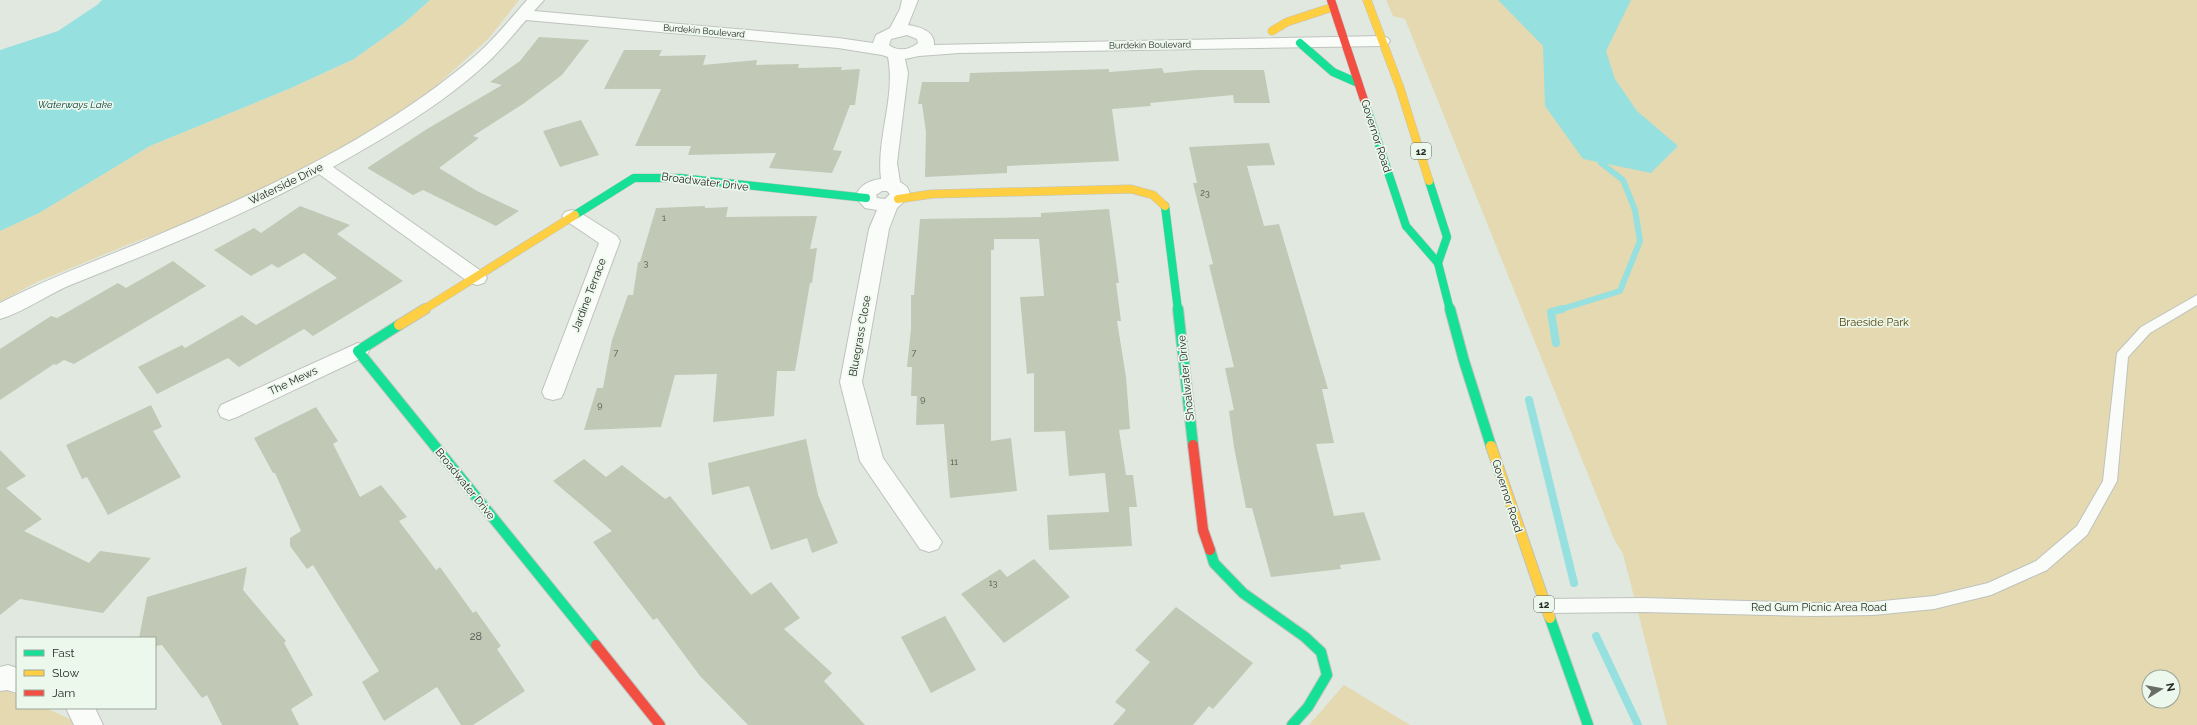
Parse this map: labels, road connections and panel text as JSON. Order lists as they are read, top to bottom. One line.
{"streets":{"street":["Burdekin Boulevard","Governor Road","12","Broadwater Drive","Waterside Drive","Jardine Terrace","Bluegrass Close","Shoalwater Drive","The Mews"],"lane":["Red Gum Picnic Area Road"]},"crossings":[["Burdekin Boulevard","Governor Road"],["Burdekin Boulevard","12"],["Burdekin Boulevard","Waterside Drive"],["Governor Road","12"],["Governor Road","Red Gum Picnic Area Road"],["Broadwater Drive","Jardine Terrace"],["Broadwater Drive","Bluegrass Close"],["Broadwater Drive","Shoalwater Drive"],["Broadwater Drive","The Mews"],["Bluegrass Close","Shoalwater Drive"]],"water":["Waterways Lake"],"parks":["Braeside Park"],"house_numbers":["23","1","3","7","7","9","9","11","13","28"],"legend":["Fast","Slow","Jam"],"north":"right"}
